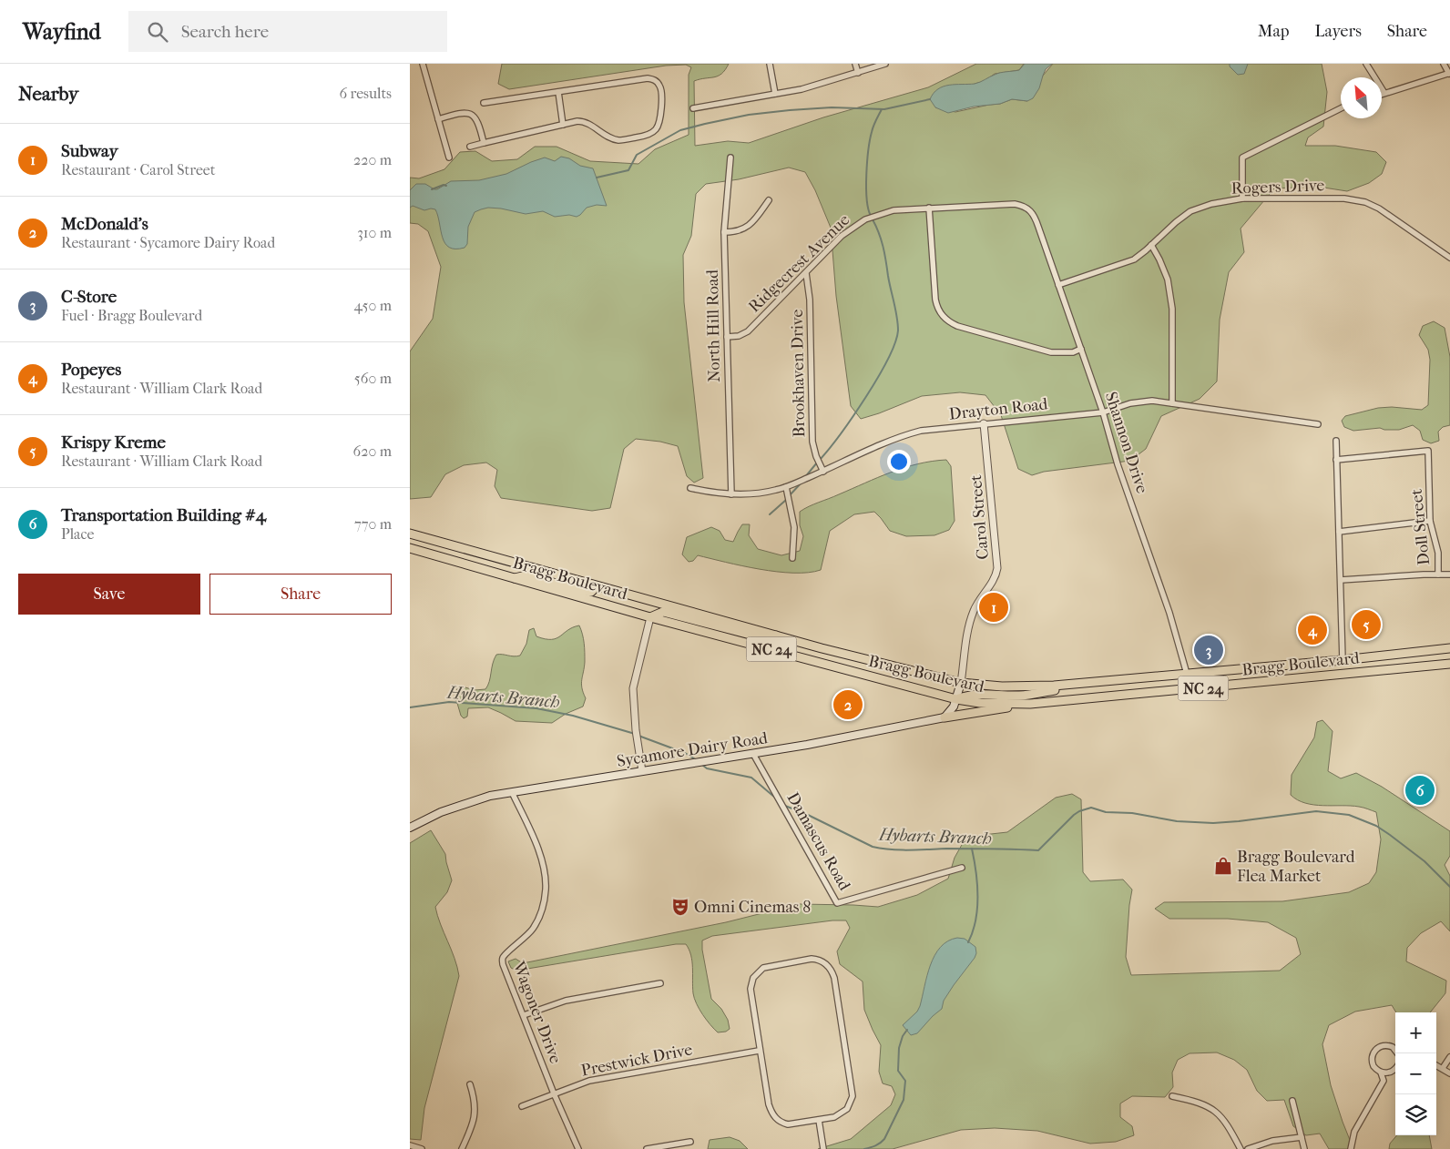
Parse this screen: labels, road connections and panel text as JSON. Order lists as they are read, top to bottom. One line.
{"streets":{"main road":["Bragg Boulevard","NC 24","Sycamore Dairy Road"],"street":["Rogers Drive","Ridgecrest Avenue","North Hill Road","Brookhaven Drive","Drayton Road","Shannon Drive","Carol Street","Doll Street","Damascus Road","Wagoner Drive","Prestwick Drive"]},"crossings":[["Rogers Drive","Shannon Drive"],["Ridgecrest Avenue","North Hill Road"],["Ridgecrest Avenue","Brookhaven Drive"],["Ridgecrest Avenue","Shannon Drive"],["North Hill Road","Drayton Road"],["Brookhaven Drive","Drayton Road"],["Drayton Road","Shannon Drive"],["Drayton Road","Carol Street"],["Shannon Drive","Bragg Boulevard"],["Carol Street","Bragg Boulevard"],["Sycamore Dairy Road","Damascus Road"],["Sycamore Dairy Road","Wagoner Drive"],["Wagoner Drive","Prestwick Drive"]],"water":["Hybarts Branch"],"places":{"shop":["Bragg Boulevard Flea Market"],"theatre":["Omni Cinemas 8"]},"north":"top left","page":{"header":"Wayfind","search":"Search here","nav":["Map","Layers","Share"],"heading":["Nearby","6 results"],"list":[{"mark":"1","name":"Subway","note":"Restaurant · Carol Street","value":"220 m"},{"mark":"2","name":"McDonald's","note":"Restaurant · Sycamore Dairy Road","value":"310 m"},{"mark":"3","name":"C-Store","note":"Fuel · Bragg Boulevard","value":"450 m"},{"mark":"4","name":"Popeyes","note":"Restaurant · William Clark Road","value":"560 m"},{"mark":"5","name":"Krispy Kreme","note":"Restaurant · William Clark Road","value":"620 m"},{"mark":"6","name":"Transportation Building #4","note":"Place","value":"770 m"}],"buttons":["Save","Share"],"pins":["1","5","4","3","2","6"],"map_buttons":["+","−"]}}
